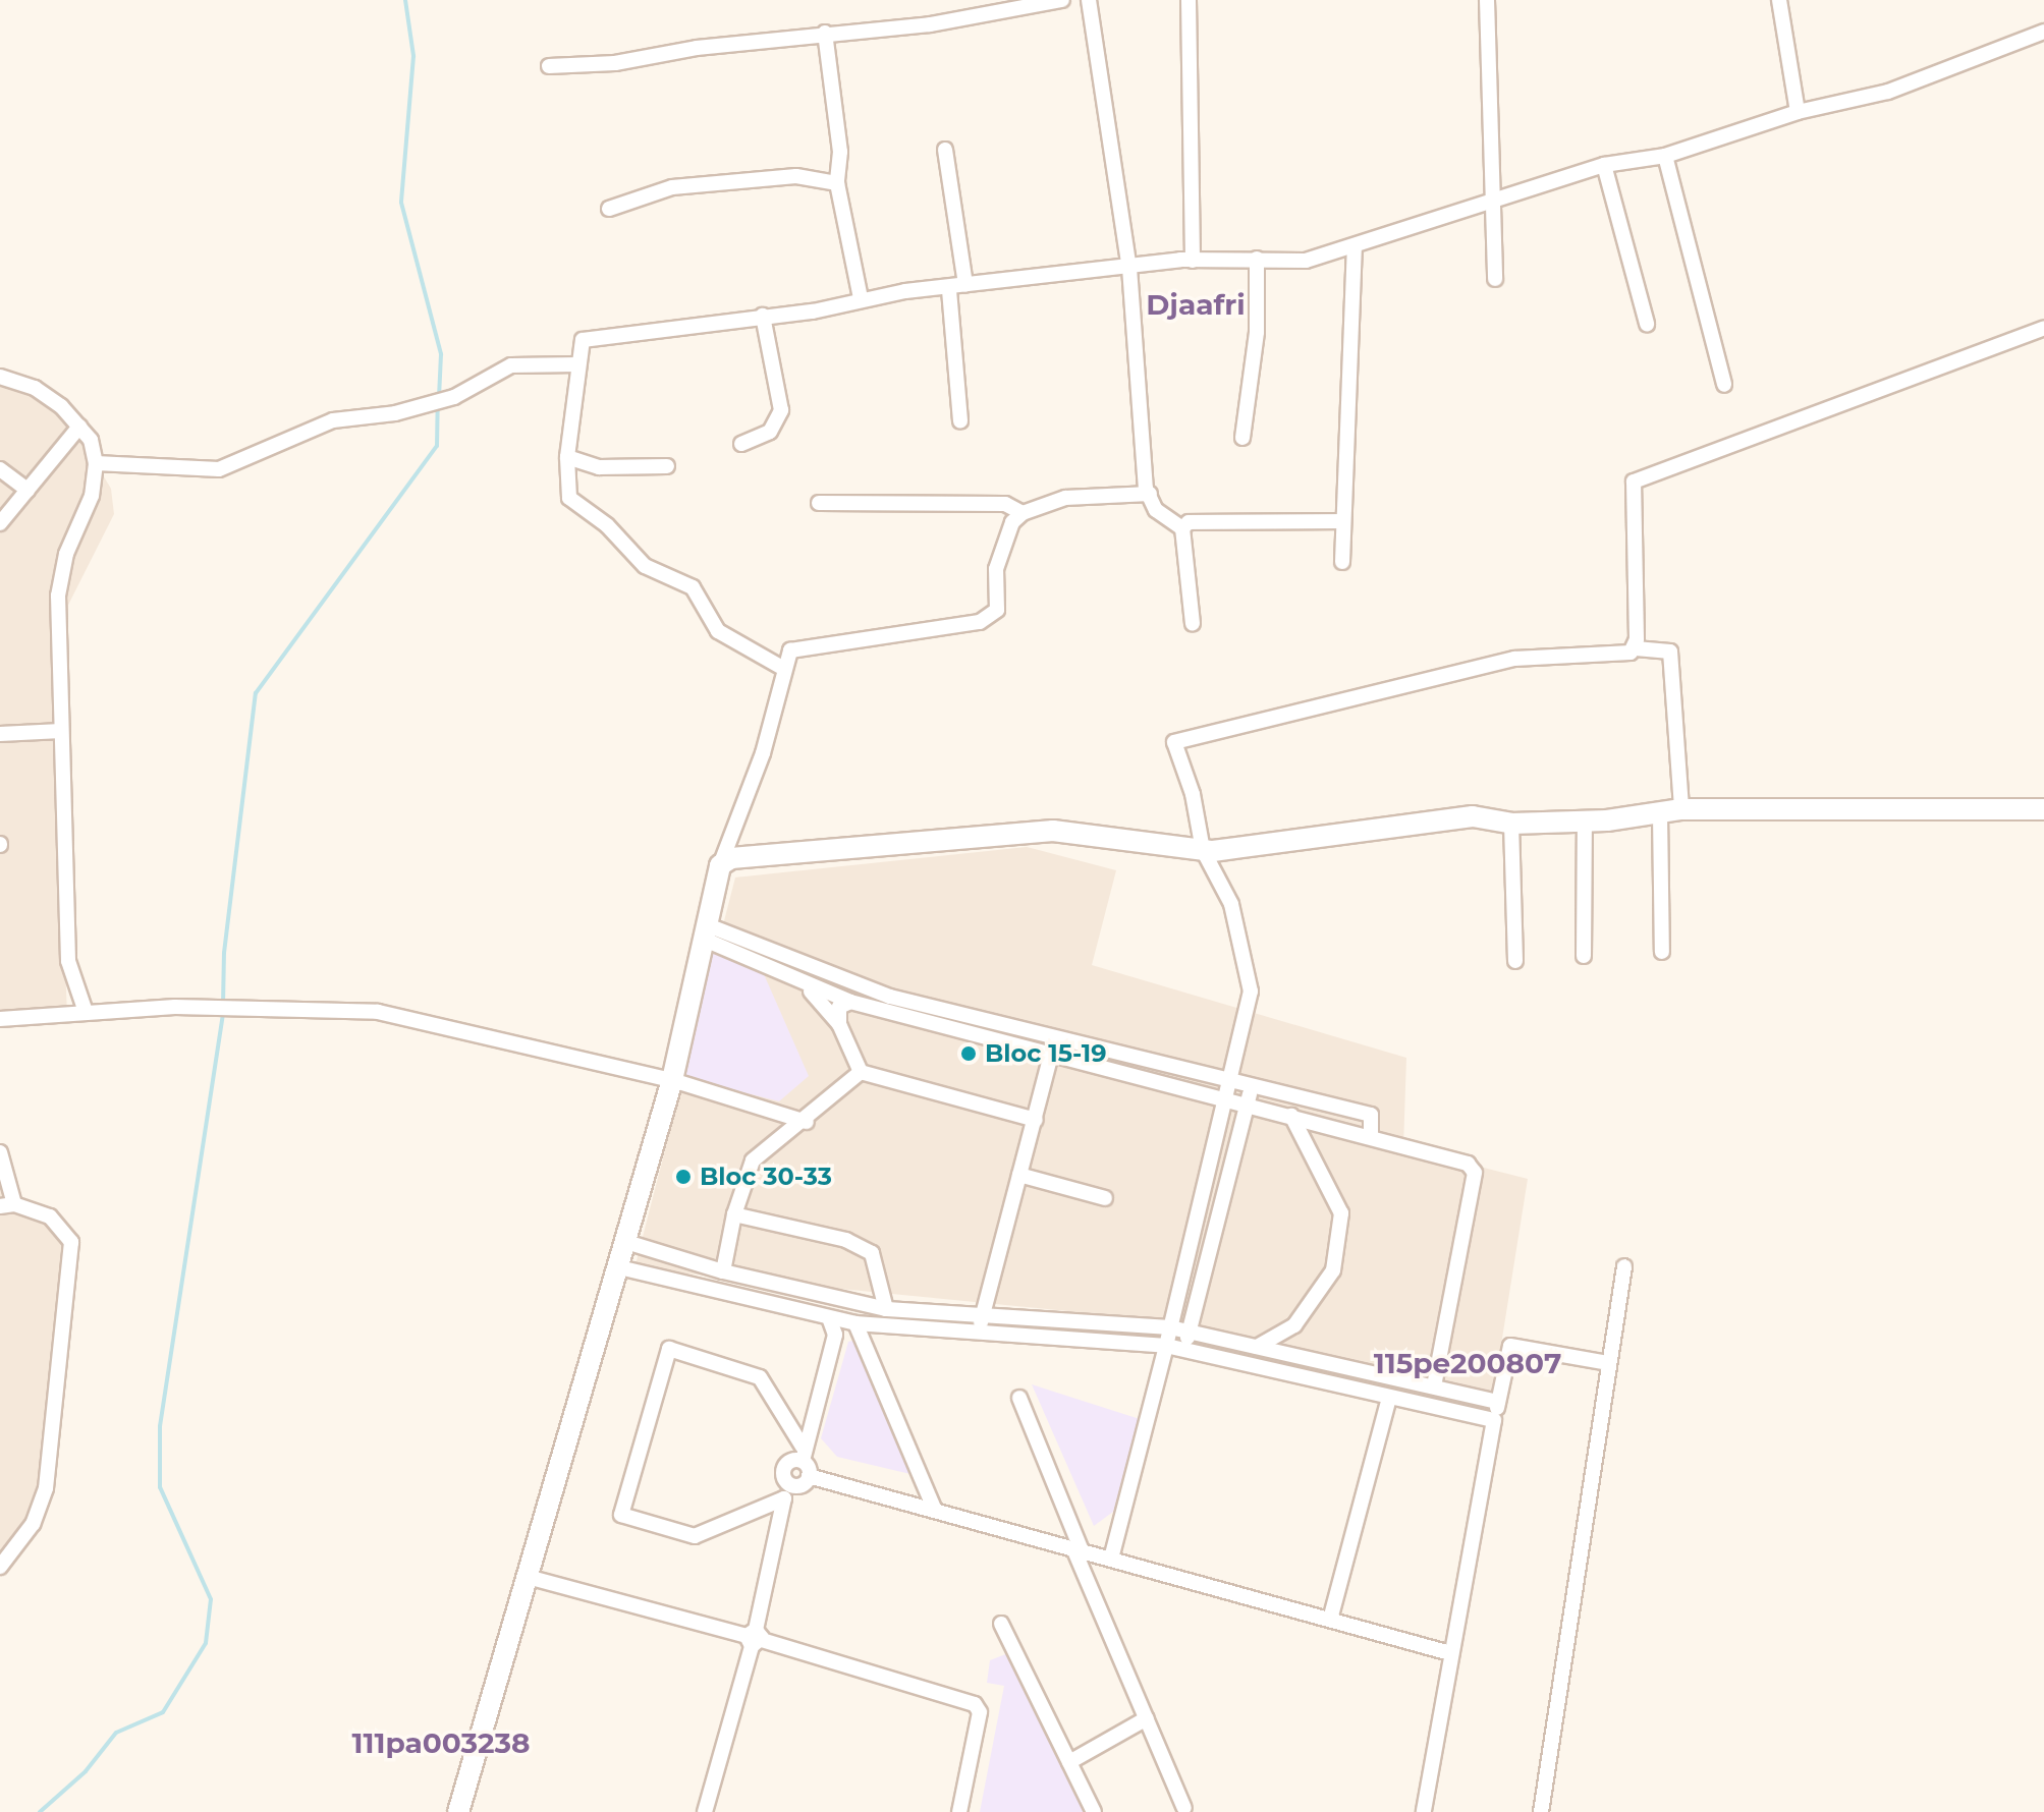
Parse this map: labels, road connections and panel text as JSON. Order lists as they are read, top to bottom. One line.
{"districts":["Djaafri","115pe200807","111pa003238"],"places":["Bloc 15-19","Bloc 30-33"]}
